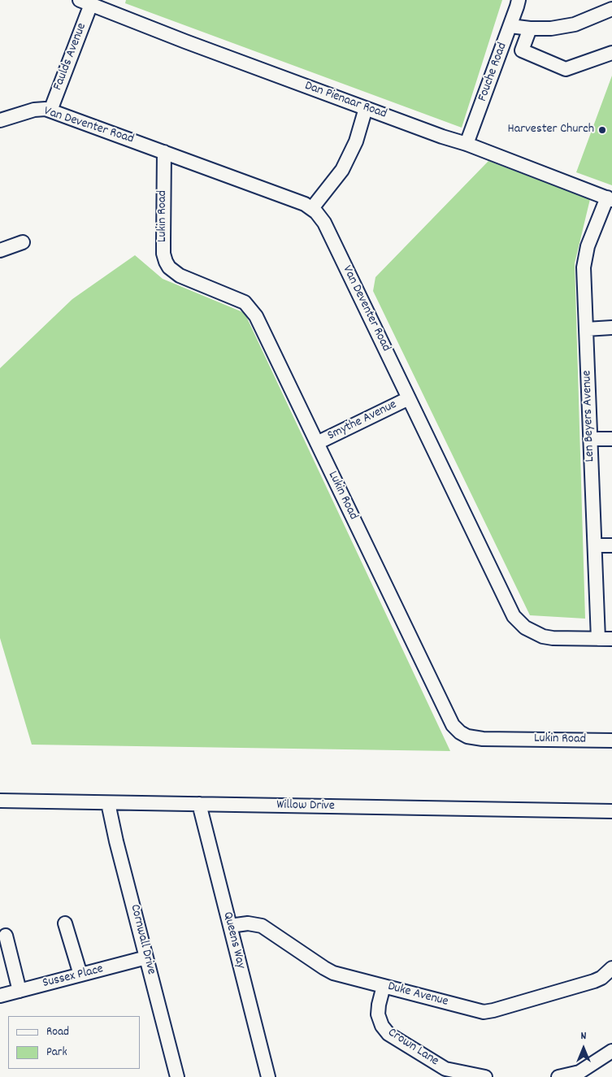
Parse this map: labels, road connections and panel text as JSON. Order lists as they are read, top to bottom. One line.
{"streets":{"street":["Faulds Avenue","Fouche Road","Dan Pienaar Road","Van Deventer Road","Lukin Road","Len Beyers Avenue","Smythe Avenue","Willow Drive","Cornwall Drive","Queens Way","Sussex Place","Duke Avenue","Crown Lane"]},"crossings":[["Faulds Avenue","Dan Pienaar Road"],["Faulds Avenue","Van Deventer Road"],["Fouche Road","Dan Pienaar Road"],["Dan Pienaar Road","Len Beyers Avenue"],["Van Deventer Road","Lukin Road"],["Van Deventer Road","Len Beyers Avenue"],["Van Deventer Road","Smythe Avenue"],["Lukin Road","Smythe Avenue"],["Willow Drive","Cornwall Drive"],["Willow Drive","Queens Way"],["Cornwall Drive","Sussex Place"],["Queens Way","Duke Avenue"],["Duke Avenue","Crown Lane"]],"places":["Harvester Church"],"legend":["Road","Park"],"north":"top"}
